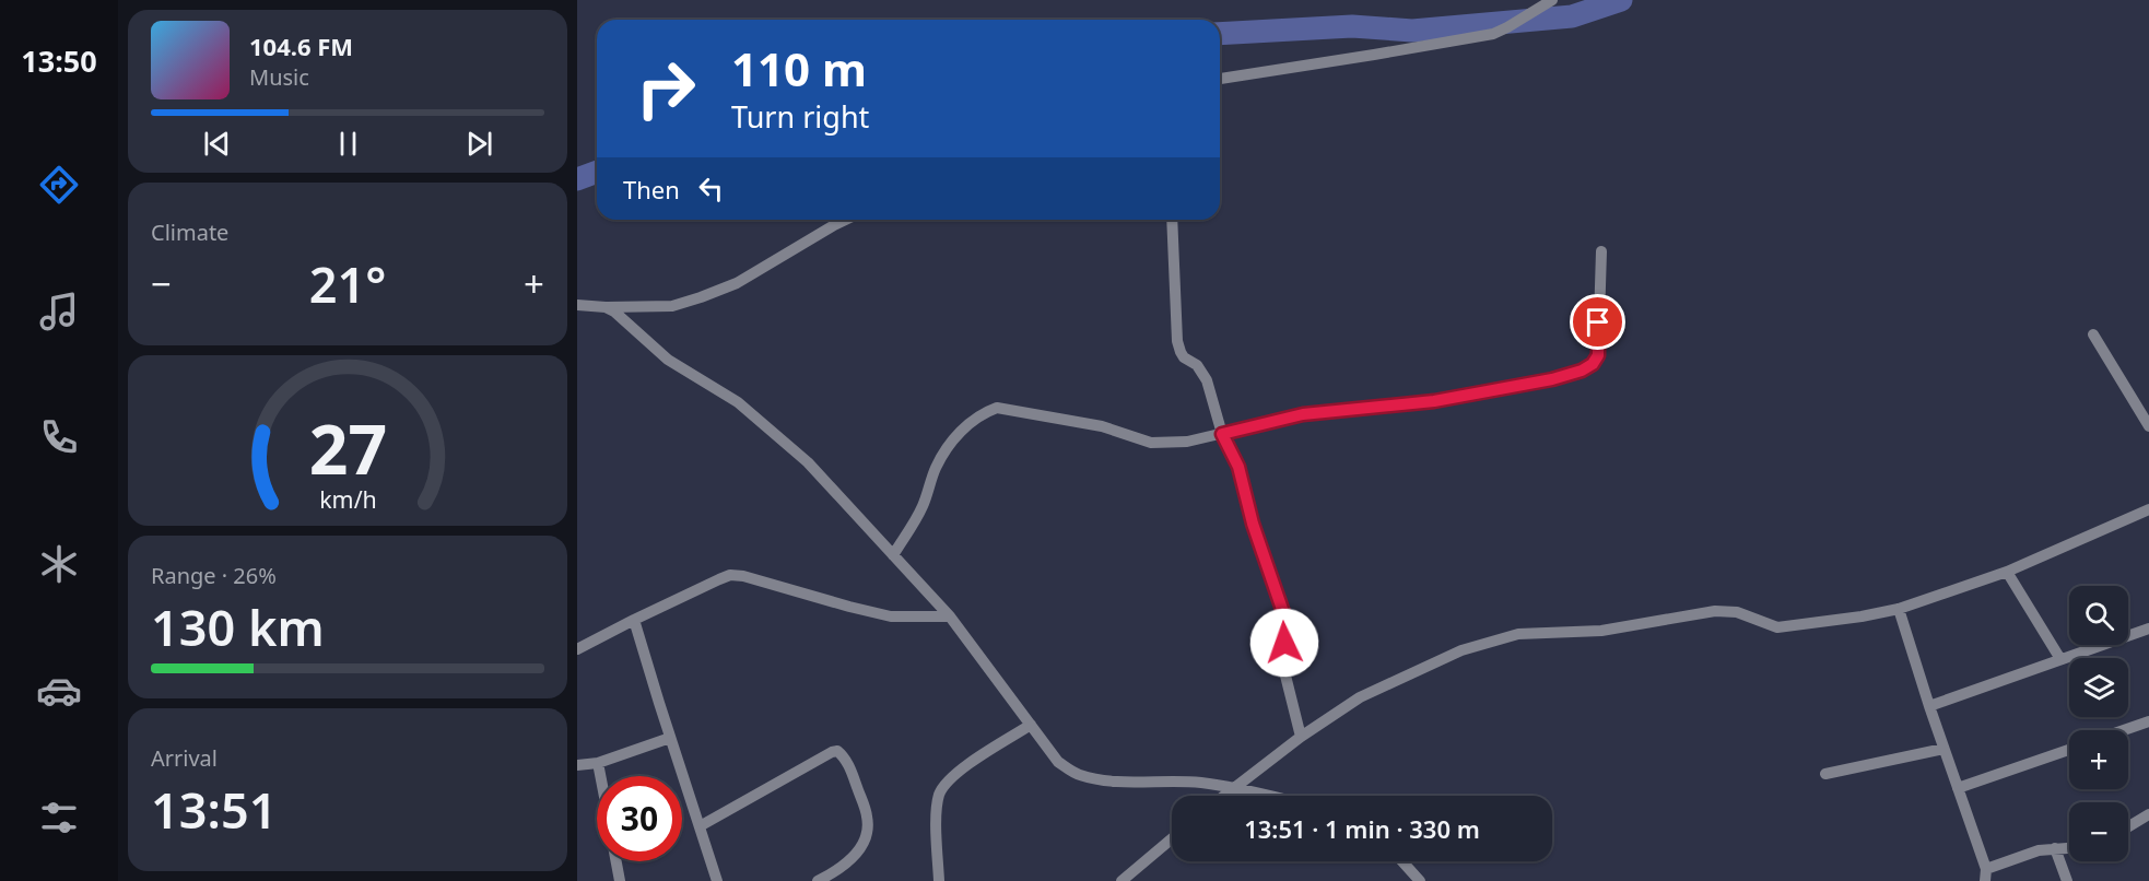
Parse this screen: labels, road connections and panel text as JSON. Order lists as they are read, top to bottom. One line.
{"page":{"tabs":"13:50","turn":["110 m","Turn right"],"song":["104.6 FM","Music"],"then":"Then","tile":["Climate",["Range · 26%","130 km"],["Arrival","13:51"]],"heat":["−","21°","+"],"map_buttons":["+","−"],"limit":"30","trip":"13:51 · 1 min · 330 m","gauge":["27","km/h"]}}
